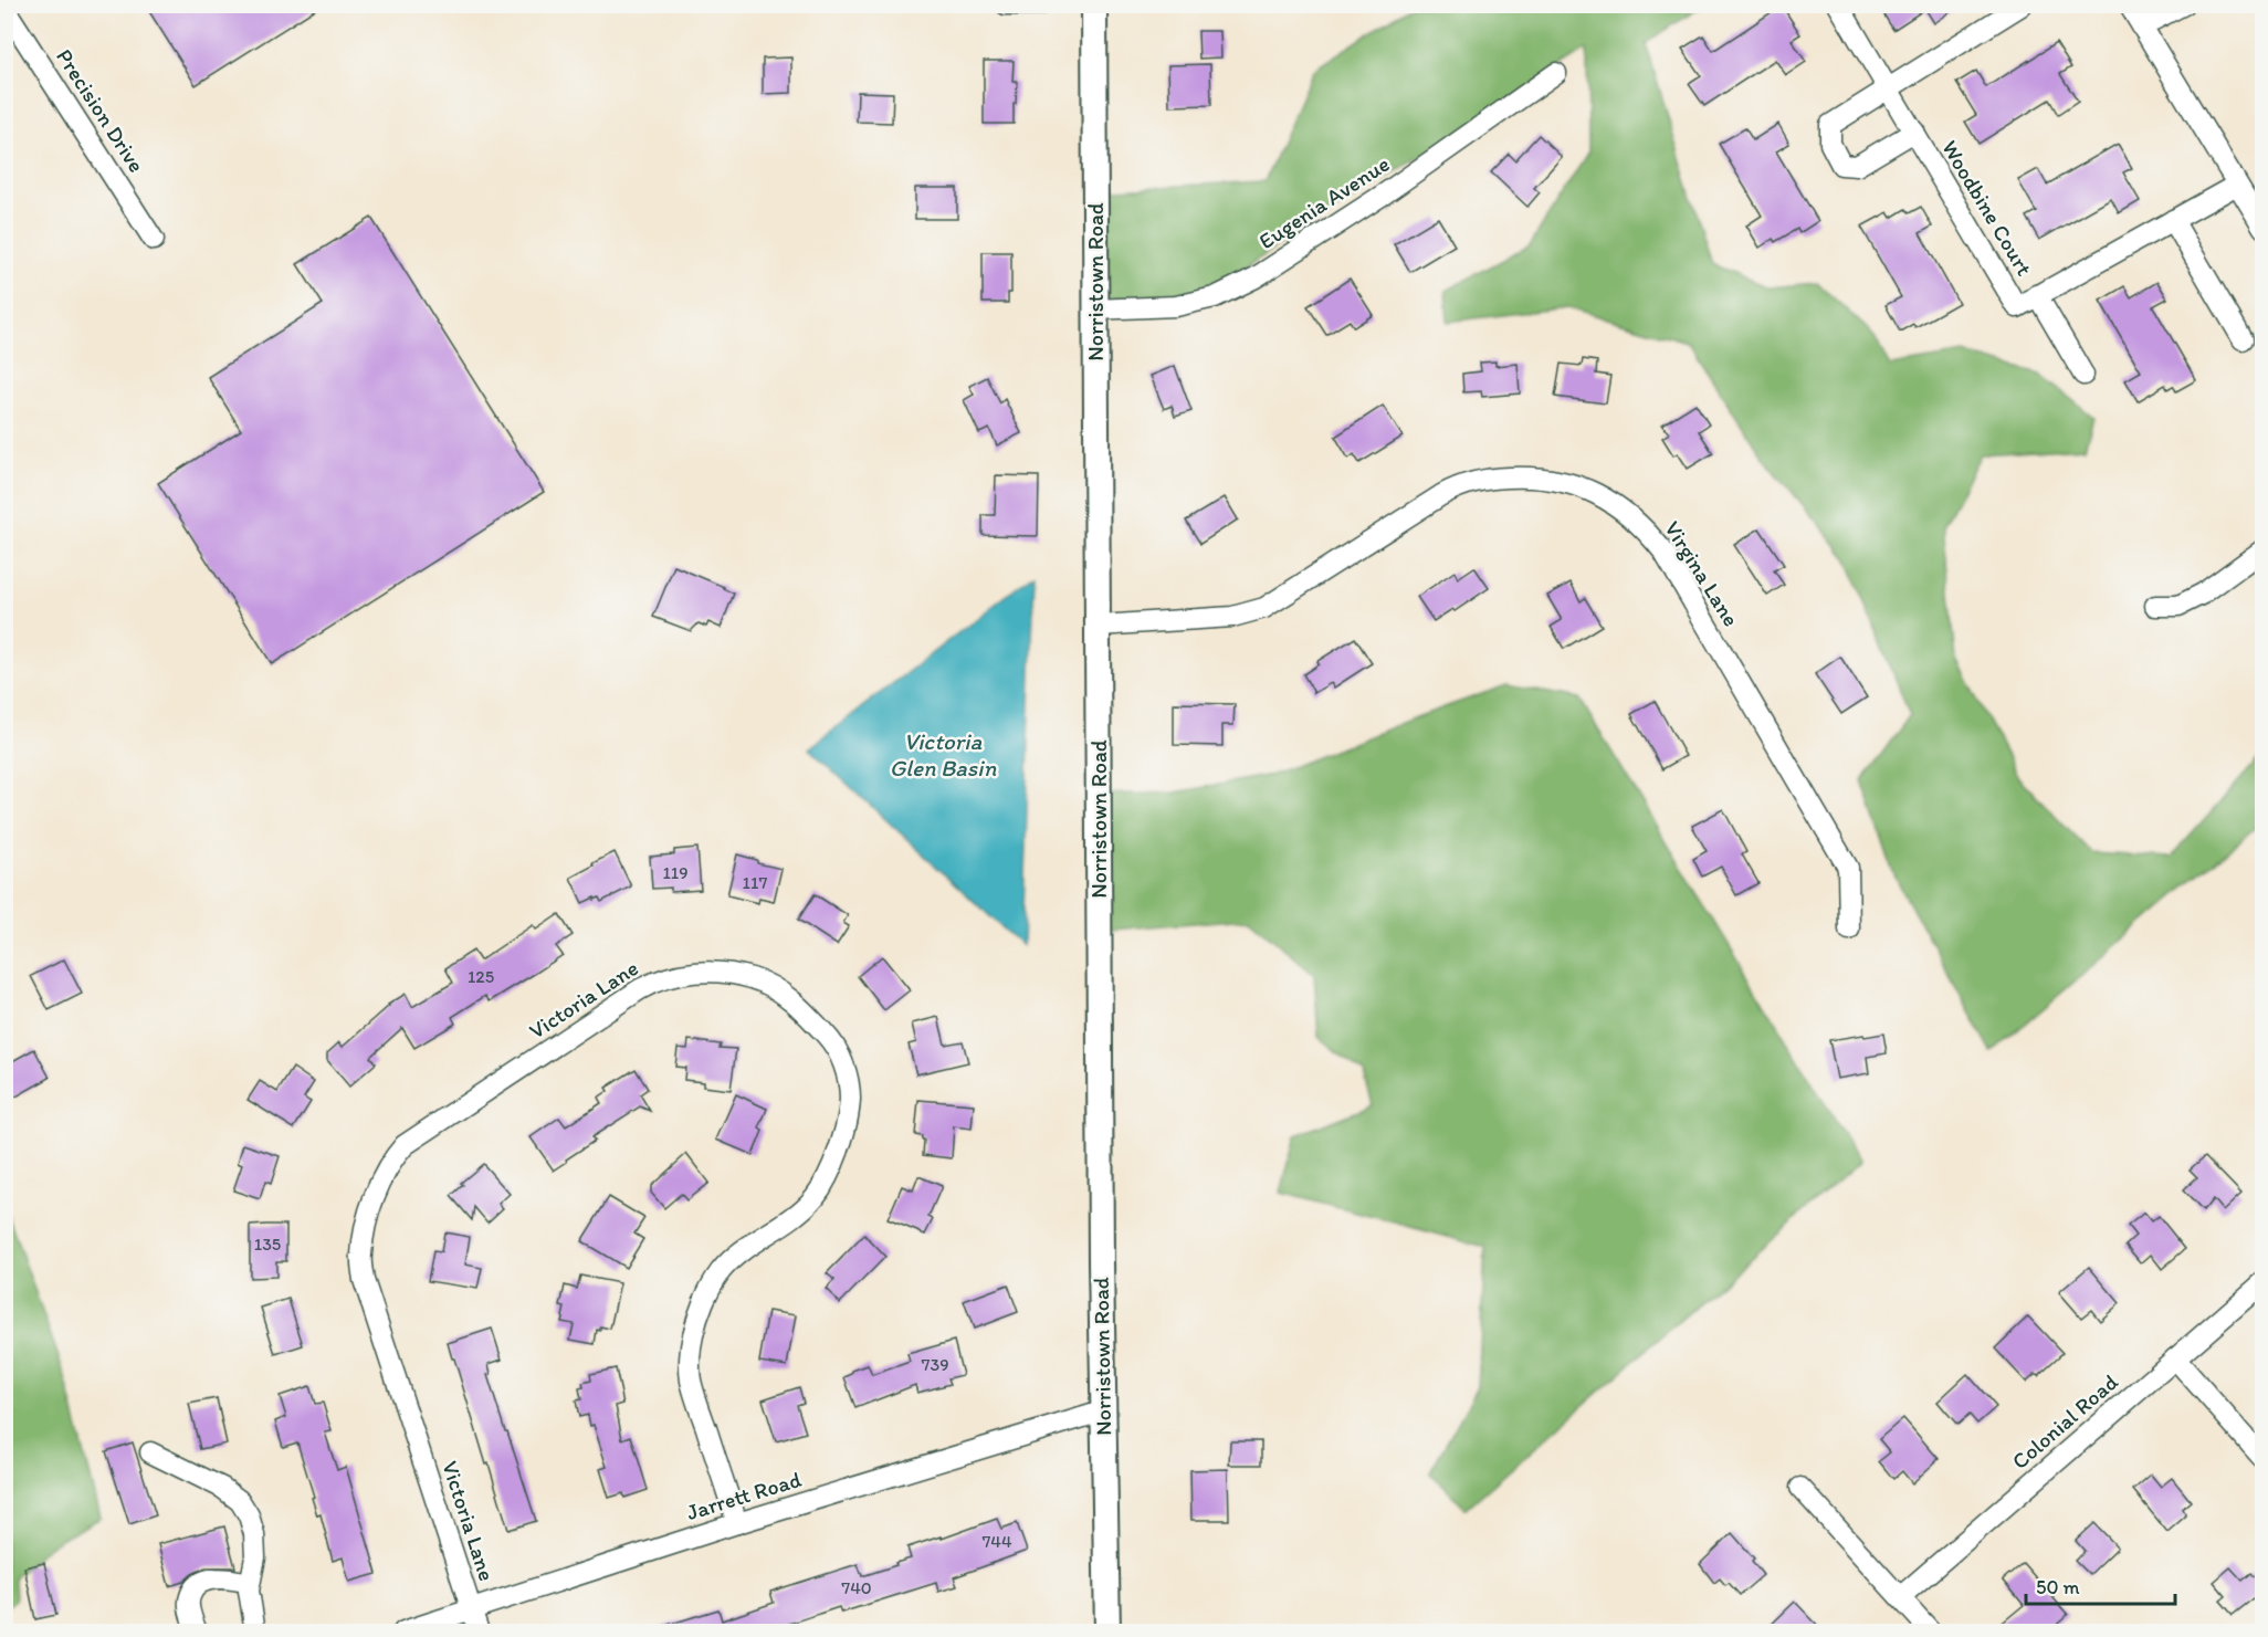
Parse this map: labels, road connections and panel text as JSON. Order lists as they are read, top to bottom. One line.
{"streets":{"main road":["Norristown Road"],"street":["Precision Drive","Eugenia Avenue","Woodbine Court","Virgina Lane","Victoria Lane","Colonial Road","Jarrett Road"]},"crossings":[["Eugenia Avenue","Norristown Road"],["Norristown Road","Virgina Lane"],["Norristown Road","Jarrett Road"],["Victoria Lane","Jarrett Road"]],"water":["Victoria Glen Basin"],"house_numbers":["119","117","125","135","739","744","740"],"scale_bar":"50 m"}
